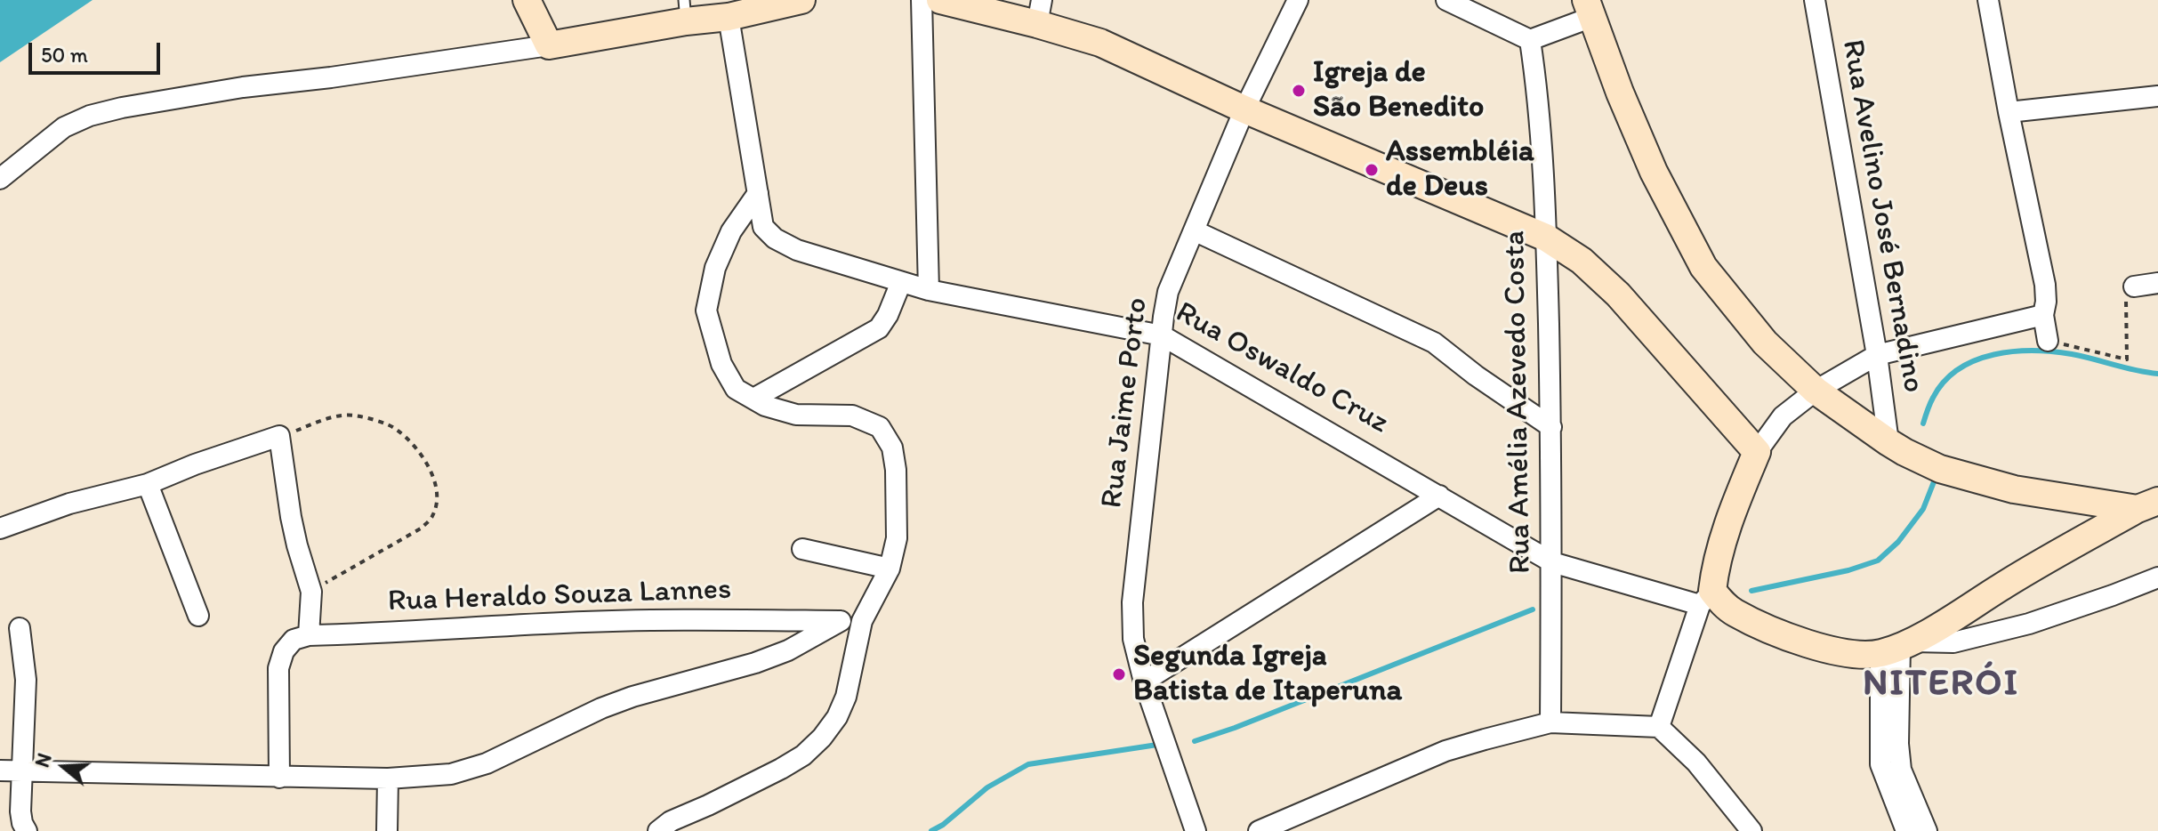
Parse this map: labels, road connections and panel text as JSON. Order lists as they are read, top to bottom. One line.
{"streets":{"main road":["Rua Oswaldo Cruz"],"street":["Rua Avelino José Bernadino","Rua Amélia Azevedo Costa","Rua Jaime Porto","Rua Heraldo Souza Lannes"]},"crossings":[["Rua Oswaldo Cruz","Rua Amélia Azevedo Costa"],["Rua Oswaldo Cruz","Rua Jaime Porto"]],"districts":["NITERÓI"],"places":["Igreja de São Benedito","Assembléia de Deus","Segunda Igreja Batista de Itaperuna"],"scale_bar":"50 m","north":"left"}
